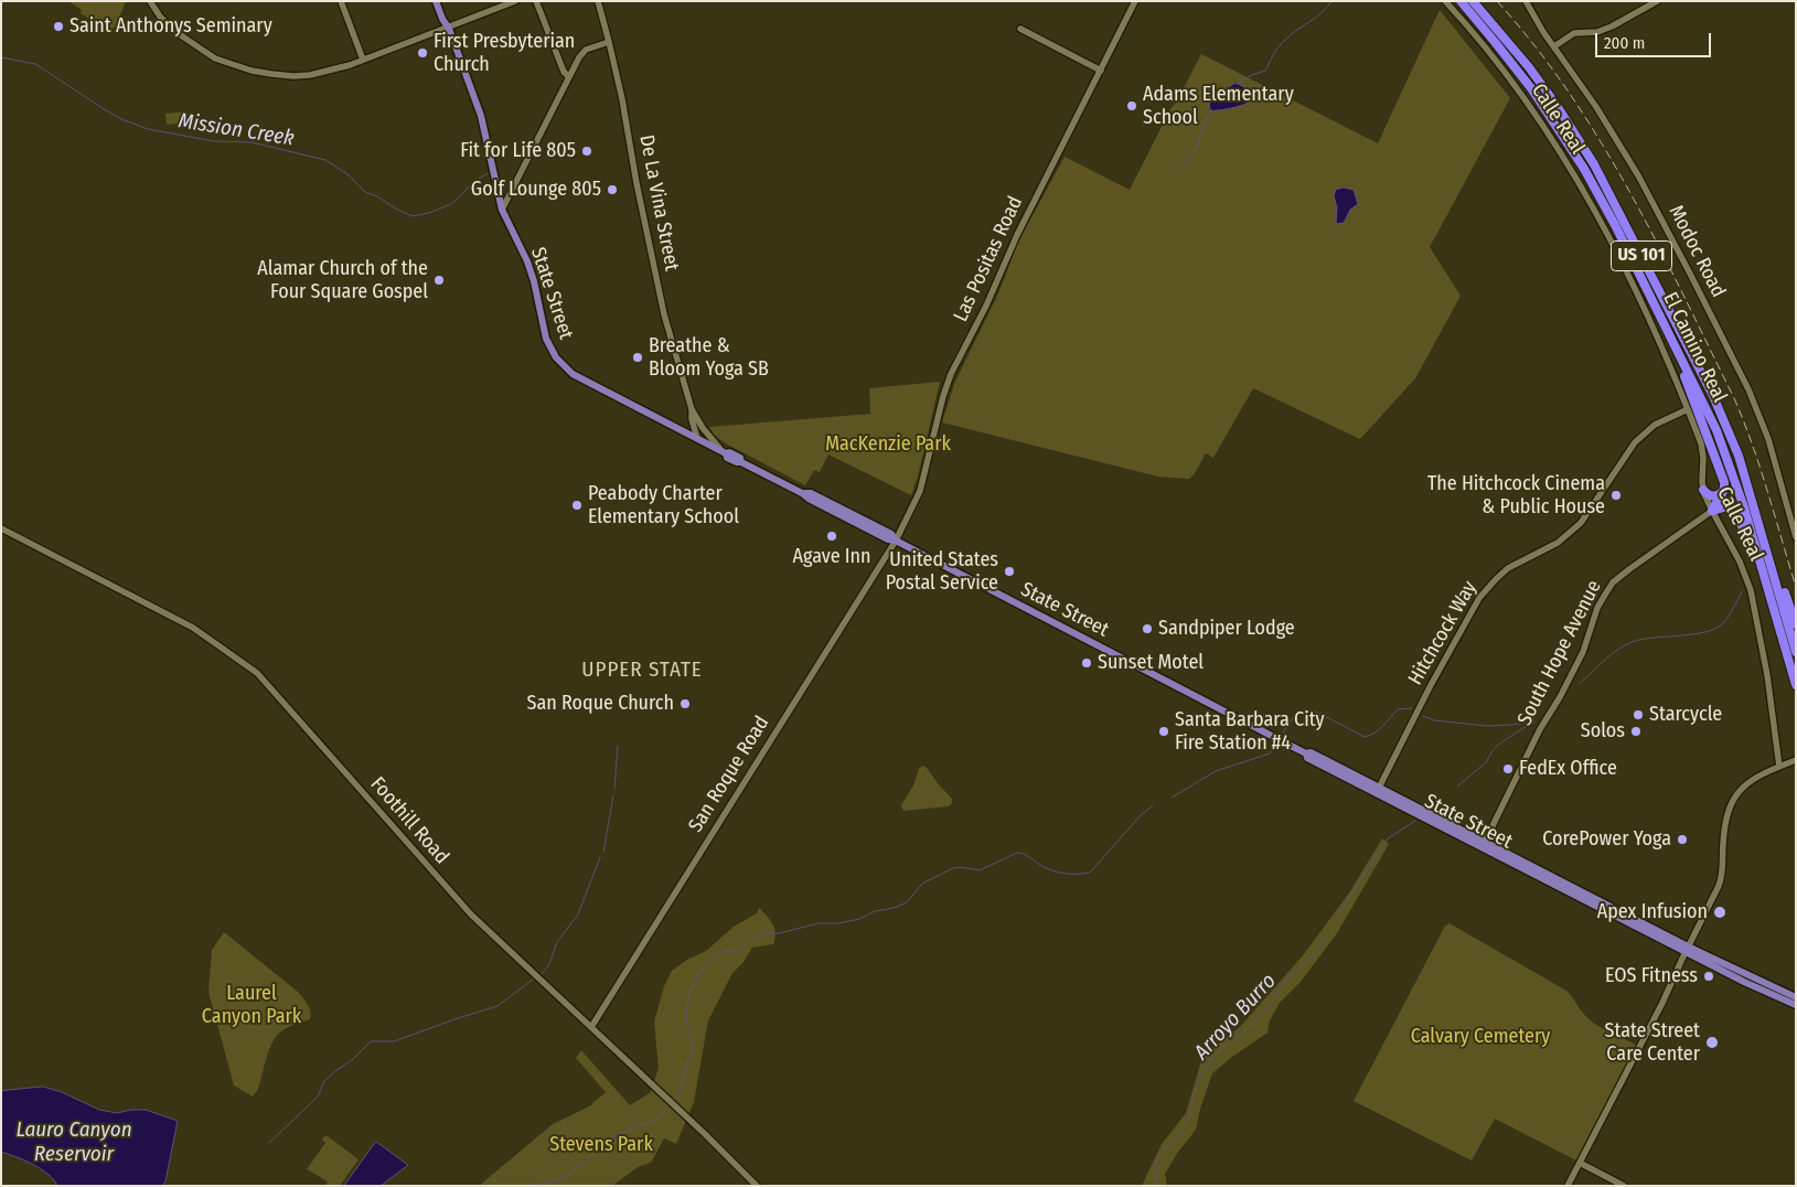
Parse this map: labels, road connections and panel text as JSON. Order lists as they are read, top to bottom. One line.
{"streets":{"highway":["US 101","El Camino Real"],"main road":["State Street"],"street":["Calle Real","De La Vina Street","Modoc Road","Las Positas Road","Hitchcock Way","South Hope Avenue","San Roque Road","Foothill Road"]},"crossings":[["Calle Real","Hitchcock Way"],["Calle Real","South Hope Avenue"],["De La Vina Street","State Street"],["Las Positas Road","State Street"],["Las Positas Road","San Roque Road"],["State Street","Hitchcock Way"],["State Street","South Hope Avenue"],["State Street","San Roque Road"],["San Roque Road","Foothill Road"]],"districts":["UPPER STATE"],"water":["Mission Creek","Arroyo Burro","Lauro Canyon Reservoir"],"parks":["MacKenzie Park","Laurel Canyon Park","Calvary Cemetery","Stevens Park"],"places":["Saint Anthonys Seminary","First Presbyterian Church","Adams Elementary School","Fit for Life 805","Golf Lounge 805","Alamar Church of the Four Square Gospel","Breathe & Bloom Yoga SB","The Hitchcock Cinema & Public House","Peabody Charter Elementary School","Agave Inn","United States Postal Service","Sandpiper Lodge","Sunset Motel","San Roque Church","Starcycle","Santa Barbara City Fire Station #4","Solos","FedEx Office","CorePower Yoga","Apex Infusion","EOS Fitness","State Street Care Center"],"scale_bar":"200 m"}
